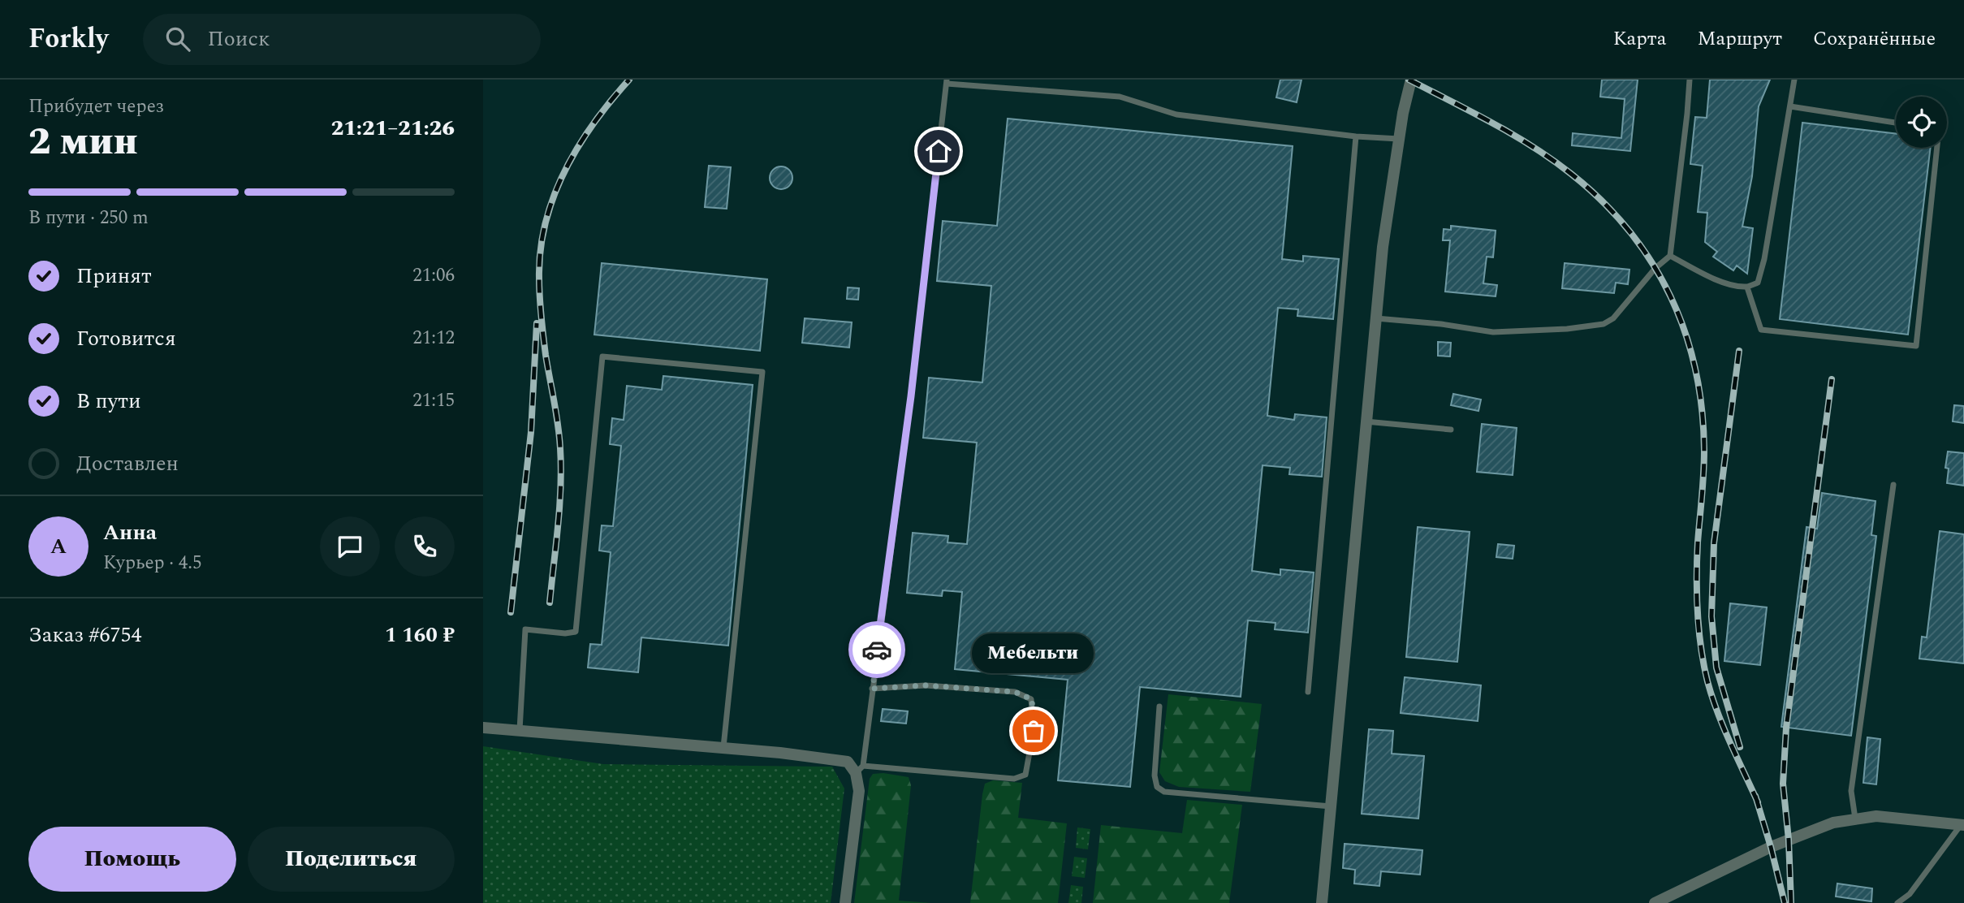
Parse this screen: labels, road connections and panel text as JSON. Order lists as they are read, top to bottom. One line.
{"places":["Мебельти"],"page":{"header":"Forkly","search":"Поиск","nav":["Карта","Маршрут","Сохранённые"],"heading":["2 мин","Прибудет через","21:21–21:26"],"panel":["Анна","Курьер · 4.5","Заказ #6754","1 160 ₽"],"bar":"В пути · 250 m","list":[["Принят","21:06"],["Готовится","21:12"],["В пути","21:15"],"Доставлен"],"round":"А","bubble":"Мебельти","buttons":["Помощь","Поделиться"]}}
